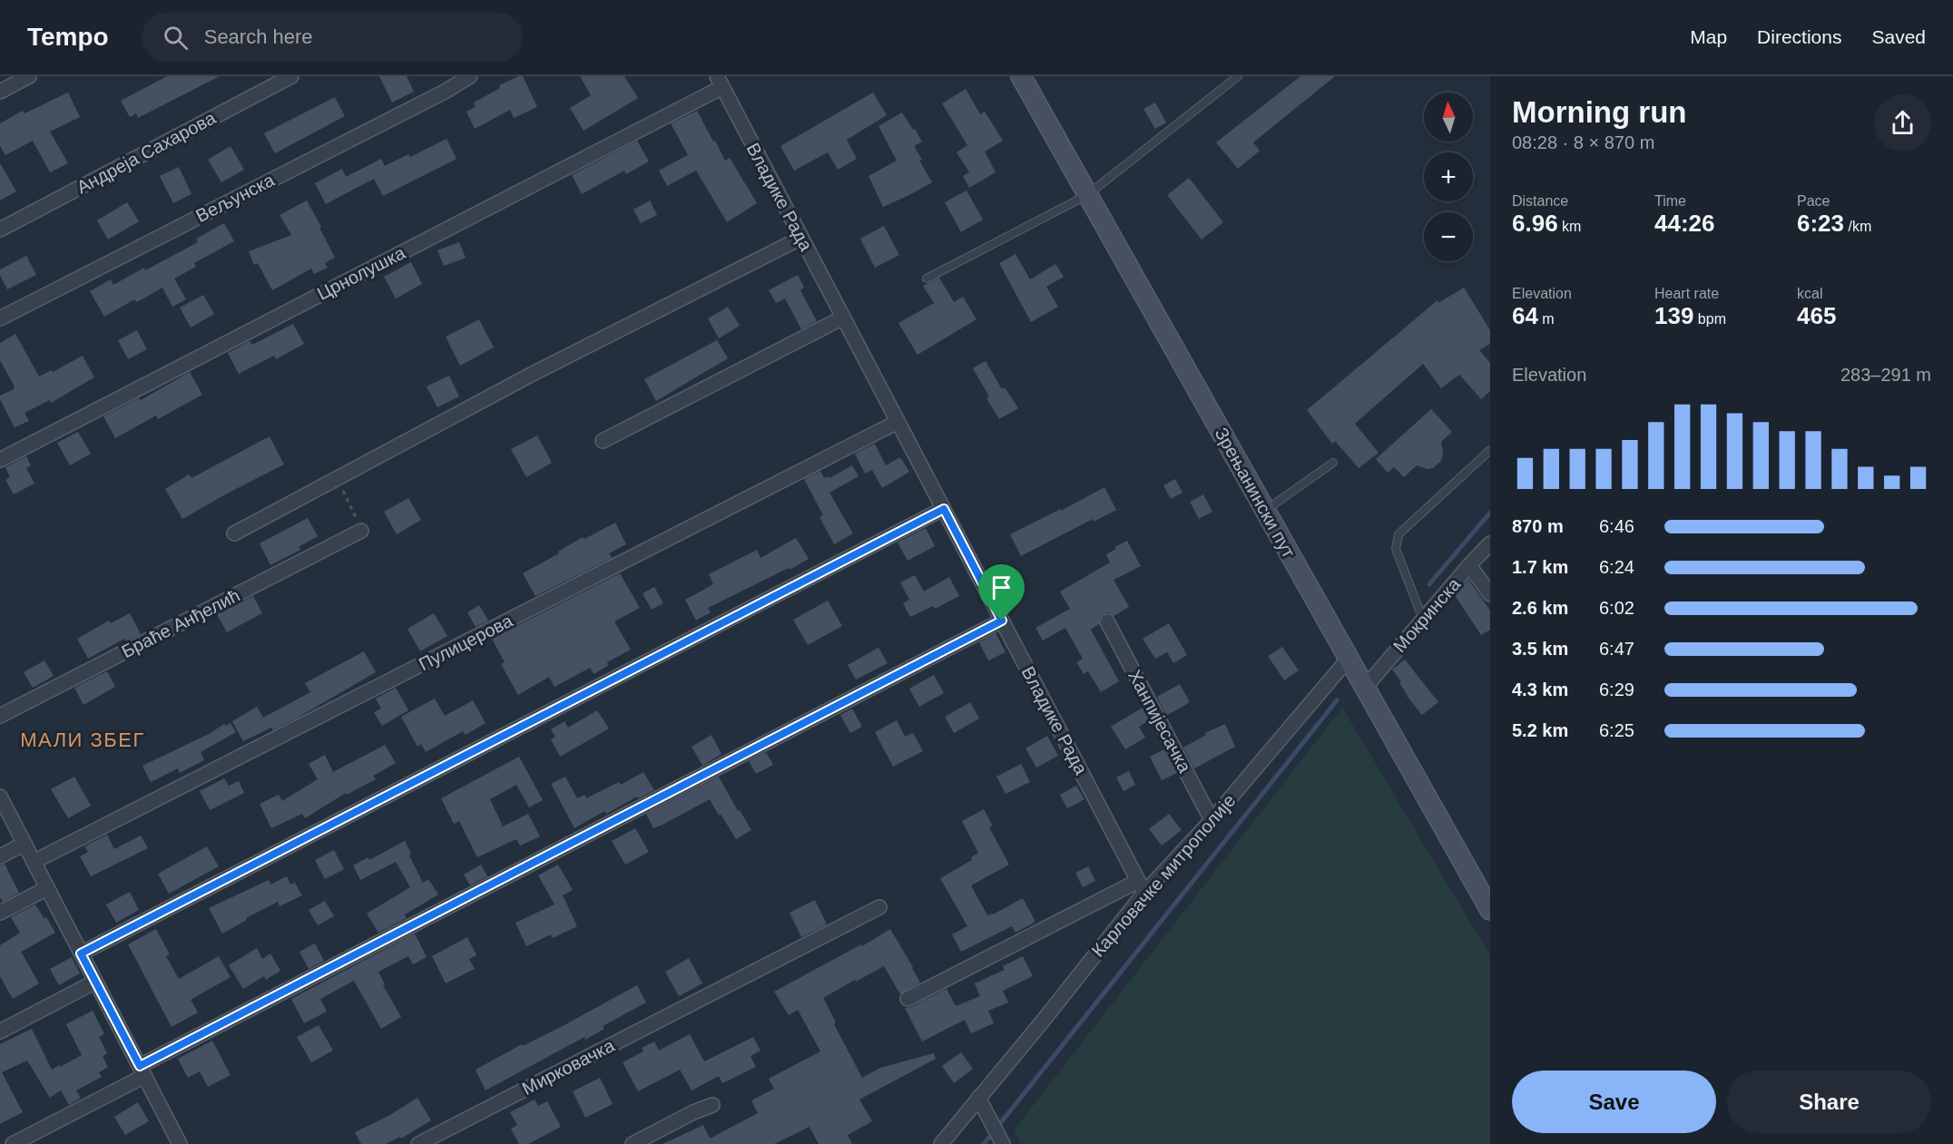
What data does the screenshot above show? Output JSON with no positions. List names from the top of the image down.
{
  "streets": {
    "main road": ["Зрењанински пут"],
    "street": [
      "Андреја Сахарова",
      "Владике Рада",
      "Вељунска",
      "Црнолушка",
      "Мокринска",
      "Браће Анђелић",
      "Пулицерова",
      "Ханпијесачка",
      "Карловачке митрополије",
      "Мирковачка"
    ]
  },
  "crossings": [
    ["Владике Рада", "Црнолушка"],
    ["Владике Рада", "Пулицерова"],
    ["Владике Рада", "Карловачке митрополије"],
    ["Зрењанински пут", "Мокринска"],
    ["Зрењанински пут", "Карловачке митрополије"],
    ["Ханпијесачка", "Карловачке митрополије"]
  ],
  "districts": ["МАЛИ ЗБЕГ"],
  "north": "top",
  "page": {
    "header": "Tempo",
    "search": "Search here",
    "nav": ["Map", "Directions", "Saved"],
    "heading": ["Morning run", "08:28 · 8 × 870 m"],
    "map_buttons": ["+", "−"],
    "stats": [
      ["Distance", "6.96 km"],
      ["Time", "44:26"],
      ["Pace", "6:23 /km"],
      ["Elevation", "64 m"],
      ["Heart rate", "139 bpm"],
      ["kcal", "465"]
    ],
    "chart": ["Elevation", "283–291 m"],
    "list": [
      {
        "name": "870 m",
        "note": "6:46"
      },
      {
        "name": "1.7 km",
        "note": "6:24"
      },
      {
        "name": "2.6 km",
        "note": "6:02"
      },
      {
        "name": "3.5 km",
        "note": "6:47"
      },
      {
        "name": "4.3 km",
        "note": "6:29"
      },
      {
        "name": "5.2 km",
        "note": "6:25"
      }
    ],
    "buttons": ["Save", "Share"]
  }
}
